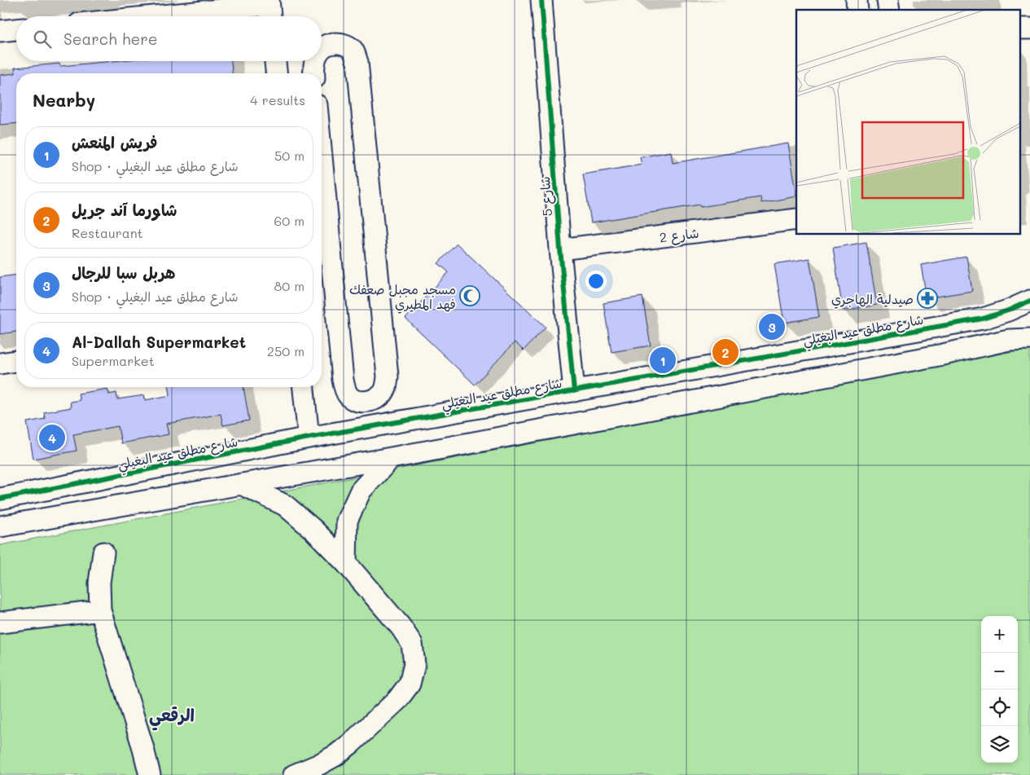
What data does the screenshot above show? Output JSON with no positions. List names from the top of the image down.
{
  "streets": {
    "street": ["شارع 5", "شارع 2", "شارع مطلق عيد البغيلي"]
  },
  "crossings": [
    ["شارع 5", "شارع 2"],
    ["شارع 5", "شارع مطلق عيد البغيلي"]
  ],
  "districts": ["الرقعي"],
  "places": {
    "mosque": ["مسجد مجبل صعفك فهد المطيري"],
    "pharmacy": ["صيدلية الهاجري"]
  },
  "page": {
    "search": "Search here",
    "heading": ["Nearby", "4 results"],
    "list": [
      {
        "mark": "1",
        "name": "فريش المنعش",
        "note": "Shop · شارع مطلق عيد البغيلي",
        "value": "50 m"
      },
      {
        "mark": "2",
        "name": "شاورما آند جريل",
        "note": "Restaurant",
        "value": "60 m"
      },
      {
        "mark": "3",
        "name": "هربل سبا للرجال",
        "note": "Shop · شارع مطلق عيد البغيلي",
        "value": "80 m"
      },
      {
        "mark": "4",
        "name": "Al-Dallah Supermarket",
        "note": "Supermarket",
        "value": "250 m"
      }
    ],
    "pins": [
      "3",
      "2",
      "1",
      "4"
    ],
    "map_buttons": ["+", "−"]
  }
}
